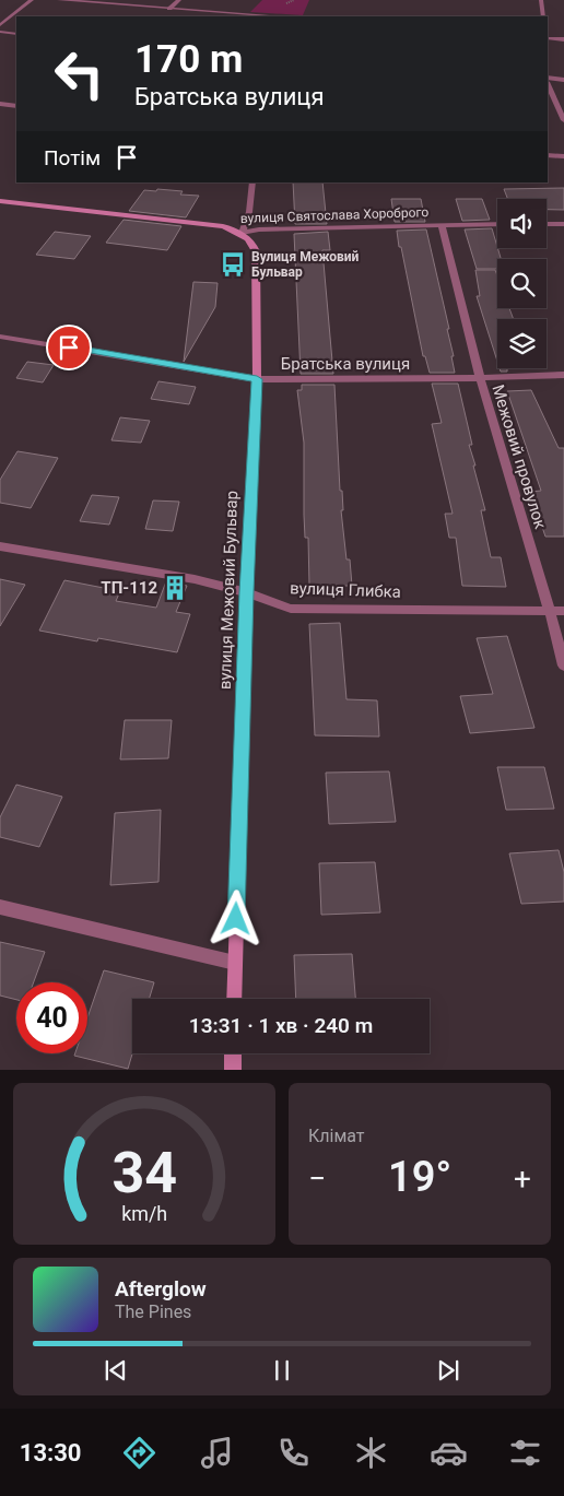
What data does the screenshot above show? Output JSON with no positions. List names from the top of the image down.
{
  "streets": {
    "street": [
      "вулиця Святослава Хороброго",
      "Братська вулиця",
      "Межовий провулок",
      "вулиця Межовий Бульвар",
      "вулиця Глибка"
    ]
  },
  "crossings": [
    ["вулиця Святослава Хороброго", "Межовий провулок"],
    ["вулиця Святослава Хороброго", "вулиця Межовий Бульвар"],
    ["Братська вулиця", "Межовий провулок"],
    ["Братська вулиця", "вулиця Межовий Бульвар"],
    ["Межовий провулок", "вулиця Глибка"],
    ["вулиця Межовий Бульвар", "вулиця Глибка"]
  ],
  "places": {
    "bus stop": ["Вулиця Межовий Бульвар"],
    "building": ["ТП-112"]
  },
  "page": {
    "turn": ["170 m", "Братська вулиця"],
    "then": "Потім",
    "limit": "40",
    "trip": "13:31 · 1 хв · 240 m",
    "tile": "Клімат",
    "heat": ["−", "19°", "+"],
    "song": ["Afterglow", "The Pines"],
    "tabs": "13:30",
    "gauge": ["34", "km/h"]
  }
}
